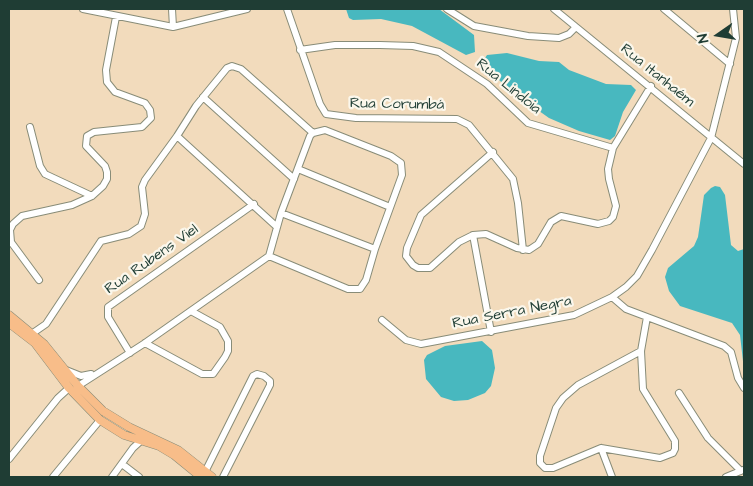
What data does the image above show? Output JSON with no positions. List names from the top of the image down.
{
  "streets": {
    "street": [
      "Rua Itanhaém",
      "Rua Lindoia",
      "Rua Corumbá",
      "Rua Rubens Viel",
      "Rua Serra Negra"
    ]
  },
  "crossings": [
    ["Rua Itanhaém", "Rua Serra Negra"],
    ["Rua Lindoia", "Rua Corumbá"]
  ],
  "north": "left"
}
